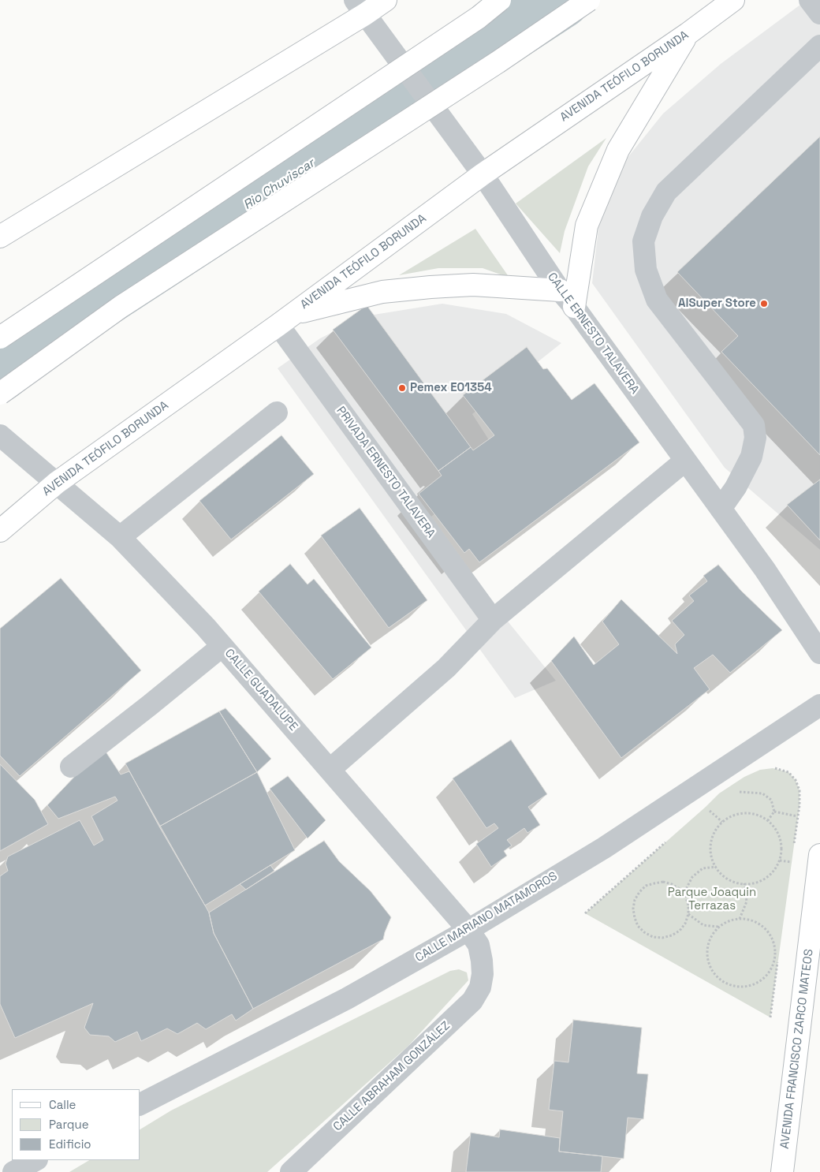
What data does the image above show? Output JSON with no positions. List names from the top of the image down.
{
  "streets": {
    "main road": ["AVENIDA TEÓFILO BORUNDA", "AVENIDA FRANCISCO ZARCO MATEOS"],
    "street": [
      "CALLE ERNESTO TALAVERA",
      "PRIVADA ERNESTO TALAVERA",
      "CALLE GUADALUPE",
      "CALLE MARIANO MATAMOROS",
      "CALLE ABRAHAM GONZÁLEZ"
    ]
  },
  "crossings": [
    ["AVENIDA TEÓFILO BORUNDA", "CALLE ERNESTO TALAVERA"],
    ["AVENIDA TEÓFILO BORUNDA", "PRIVADA ERNESTO TALAVERA"],
    ["AVENIDA TEÓFILO BORUNDA", "CALLE GUADALUPE"],
    ["CALLE GUADALUPE", "CALLE MARIANO MATAMOROS"],
    ["CALLE GUADALUPE", "CALLE ABRAHAM GONZÁLEZ"]
  ],
  "water": ["Rio Chuviscar"],
  "parks": ["Parque Joaquin Terrazas"],
  "places": ["AlSuper Store", "Pemex E01354"],
  "legend": ["Calle", "Parque", "Edificio"]
}
